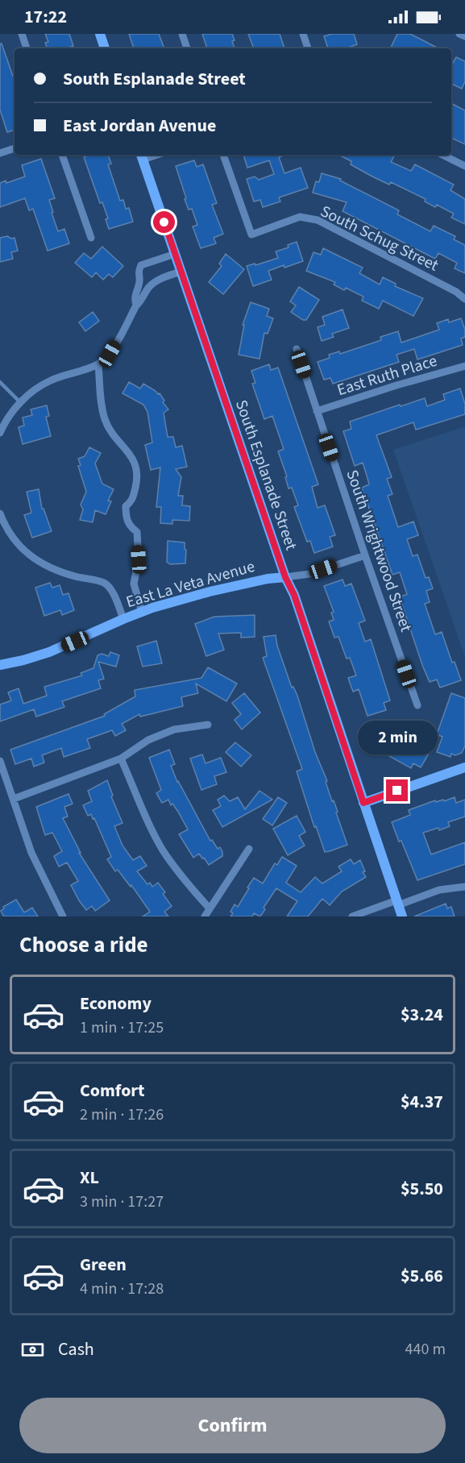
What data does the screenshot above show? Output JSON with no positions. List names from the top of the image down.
{
  "streets": {
    "main road": ["South Esplanade Street", "East La Veta Avenue"],
    "street": ["South Schug Street", "East Ruth Place", "South Wrightwood Street"]
  },
  "crossings": [
    ["East Ruth Place", "South Wrightwood Street"],
    ["South Esplanade Street", "East La Veta Avenue"],
    ["South Wrightwood Street", "East La Veta Avenue"]
  ],
  "page": {
    "status": "17:22",
    "banner": ["South Esplanade Street", "East Jordan Avenue"],
    "bubble": "2 min",
    "heading": "Choose a ride",
    "list": [
      {
        "name": "Economy",
        "note": "1 min · 17:25",
        "value": "$3.24"
      },
      {
        "name": "Comfort",
        "note": "2 min · 17:26",
        "value": "$4.37"
      },
      {
        "name": "XL",
        "note": "3 min · 17:27",
        "value": "$5.50"
      },
      {
        "name": "Green",
        "note": "4 min · 17:28",
        "value": "$5.66"
      }
    ],
    "pay": ["Cash", "440 m"],
    "buttons": "Confirm"
  }
}
